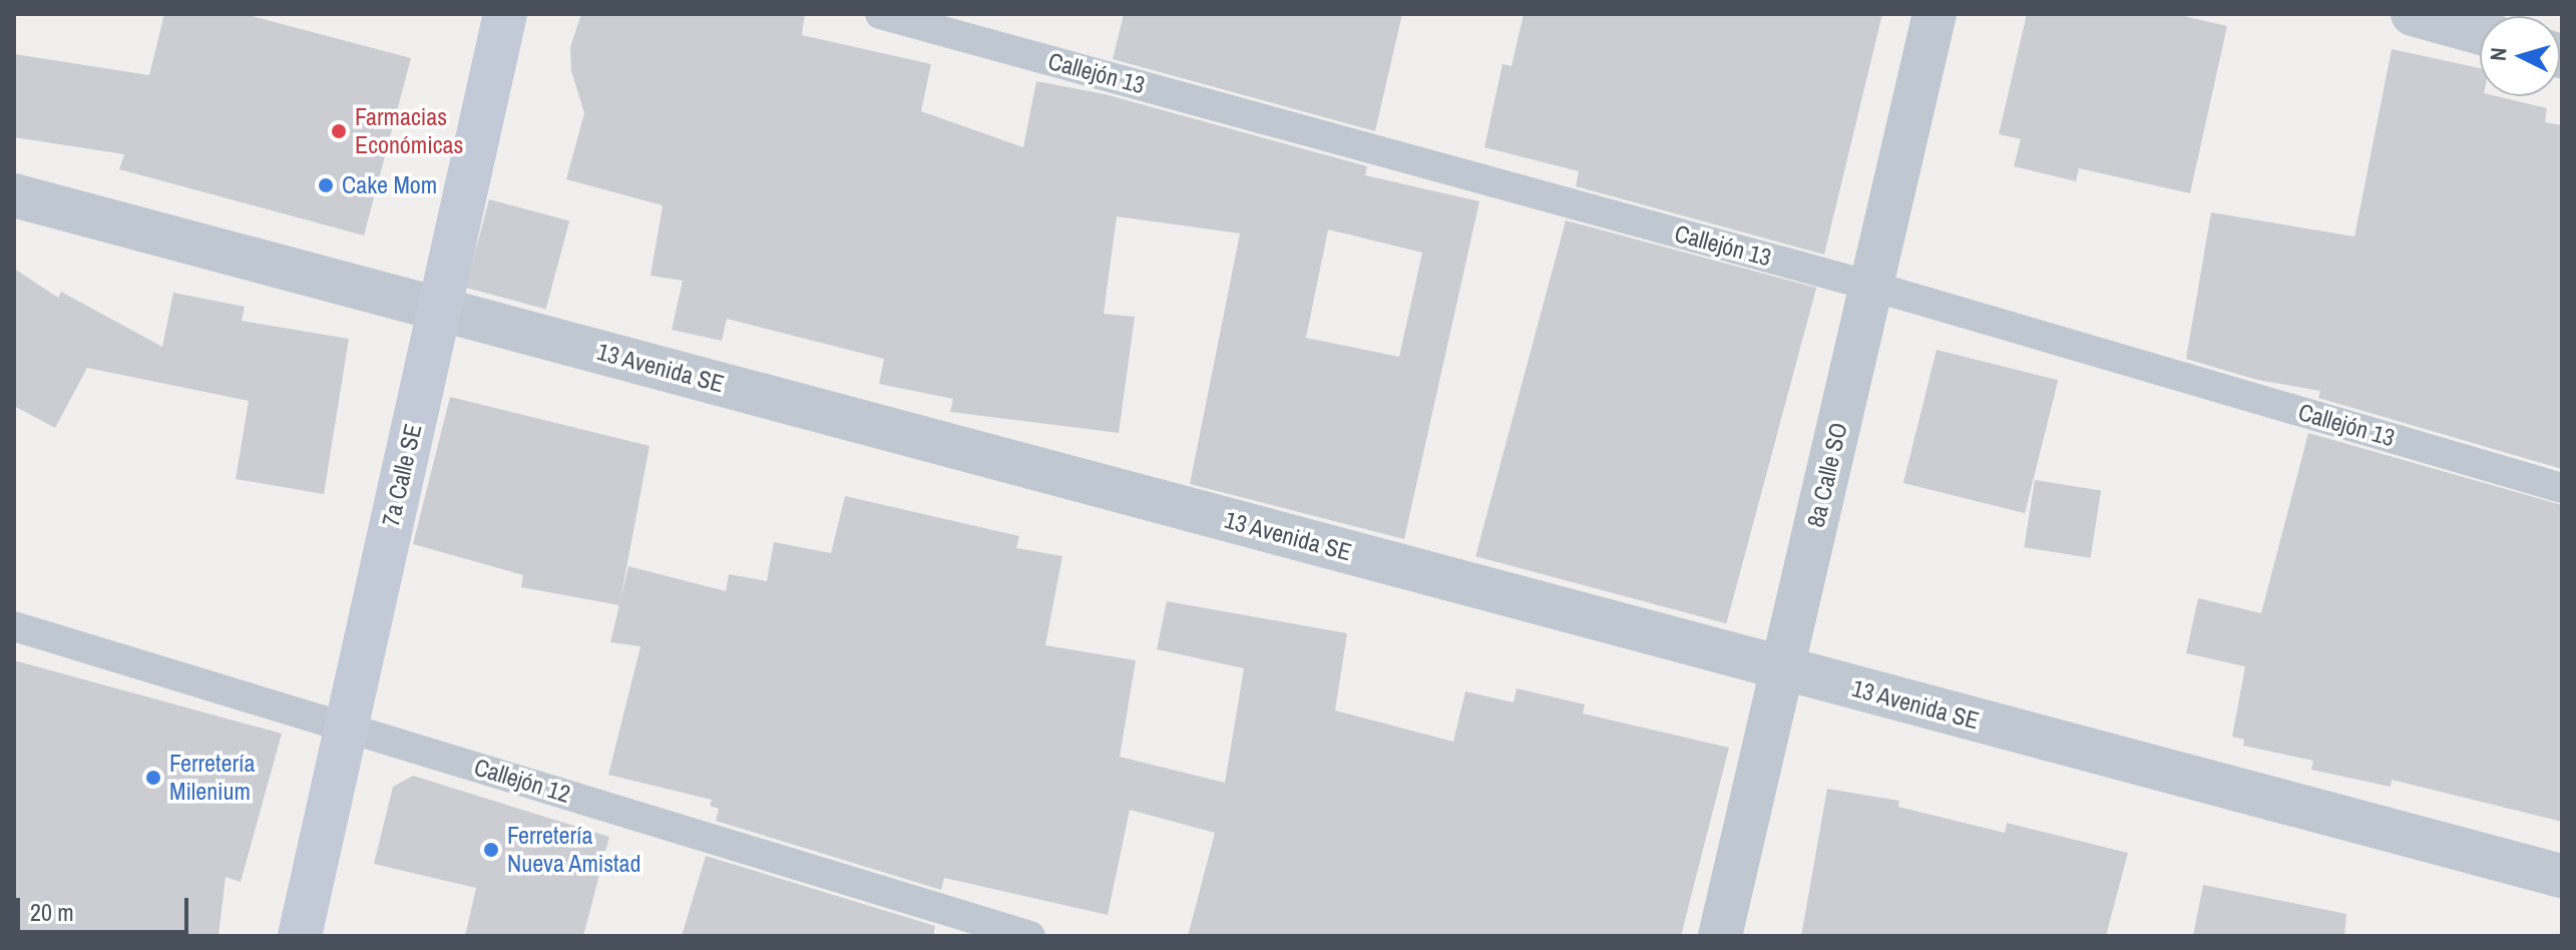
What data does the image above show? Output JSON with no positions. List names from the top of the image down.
{
  "streets": {
    "main road": ["7a Calle SE"],
    "street": ["13 Avenida SE", "8a Calle SO"],
    "lane": ["Callejón 13", "Callejón 12"]
  },
  "crossings": [
    ["Callejón 13", "8a Calle SO"],
    ["13 Avenida SE", "7a Calle SE"],
    ["13 Avenida SE", "8a Calle SO"],
    ["7a Calle SE", "Callejón 12"]
  ],
  "places": [
    "Farmacias Económicas",
    "Cake Mom",
    "Ferretería Milenium",
    "Ferretería Nueva Amistad"
  ],
  "scale_bar": "20 m",
  "north": "left"
}
